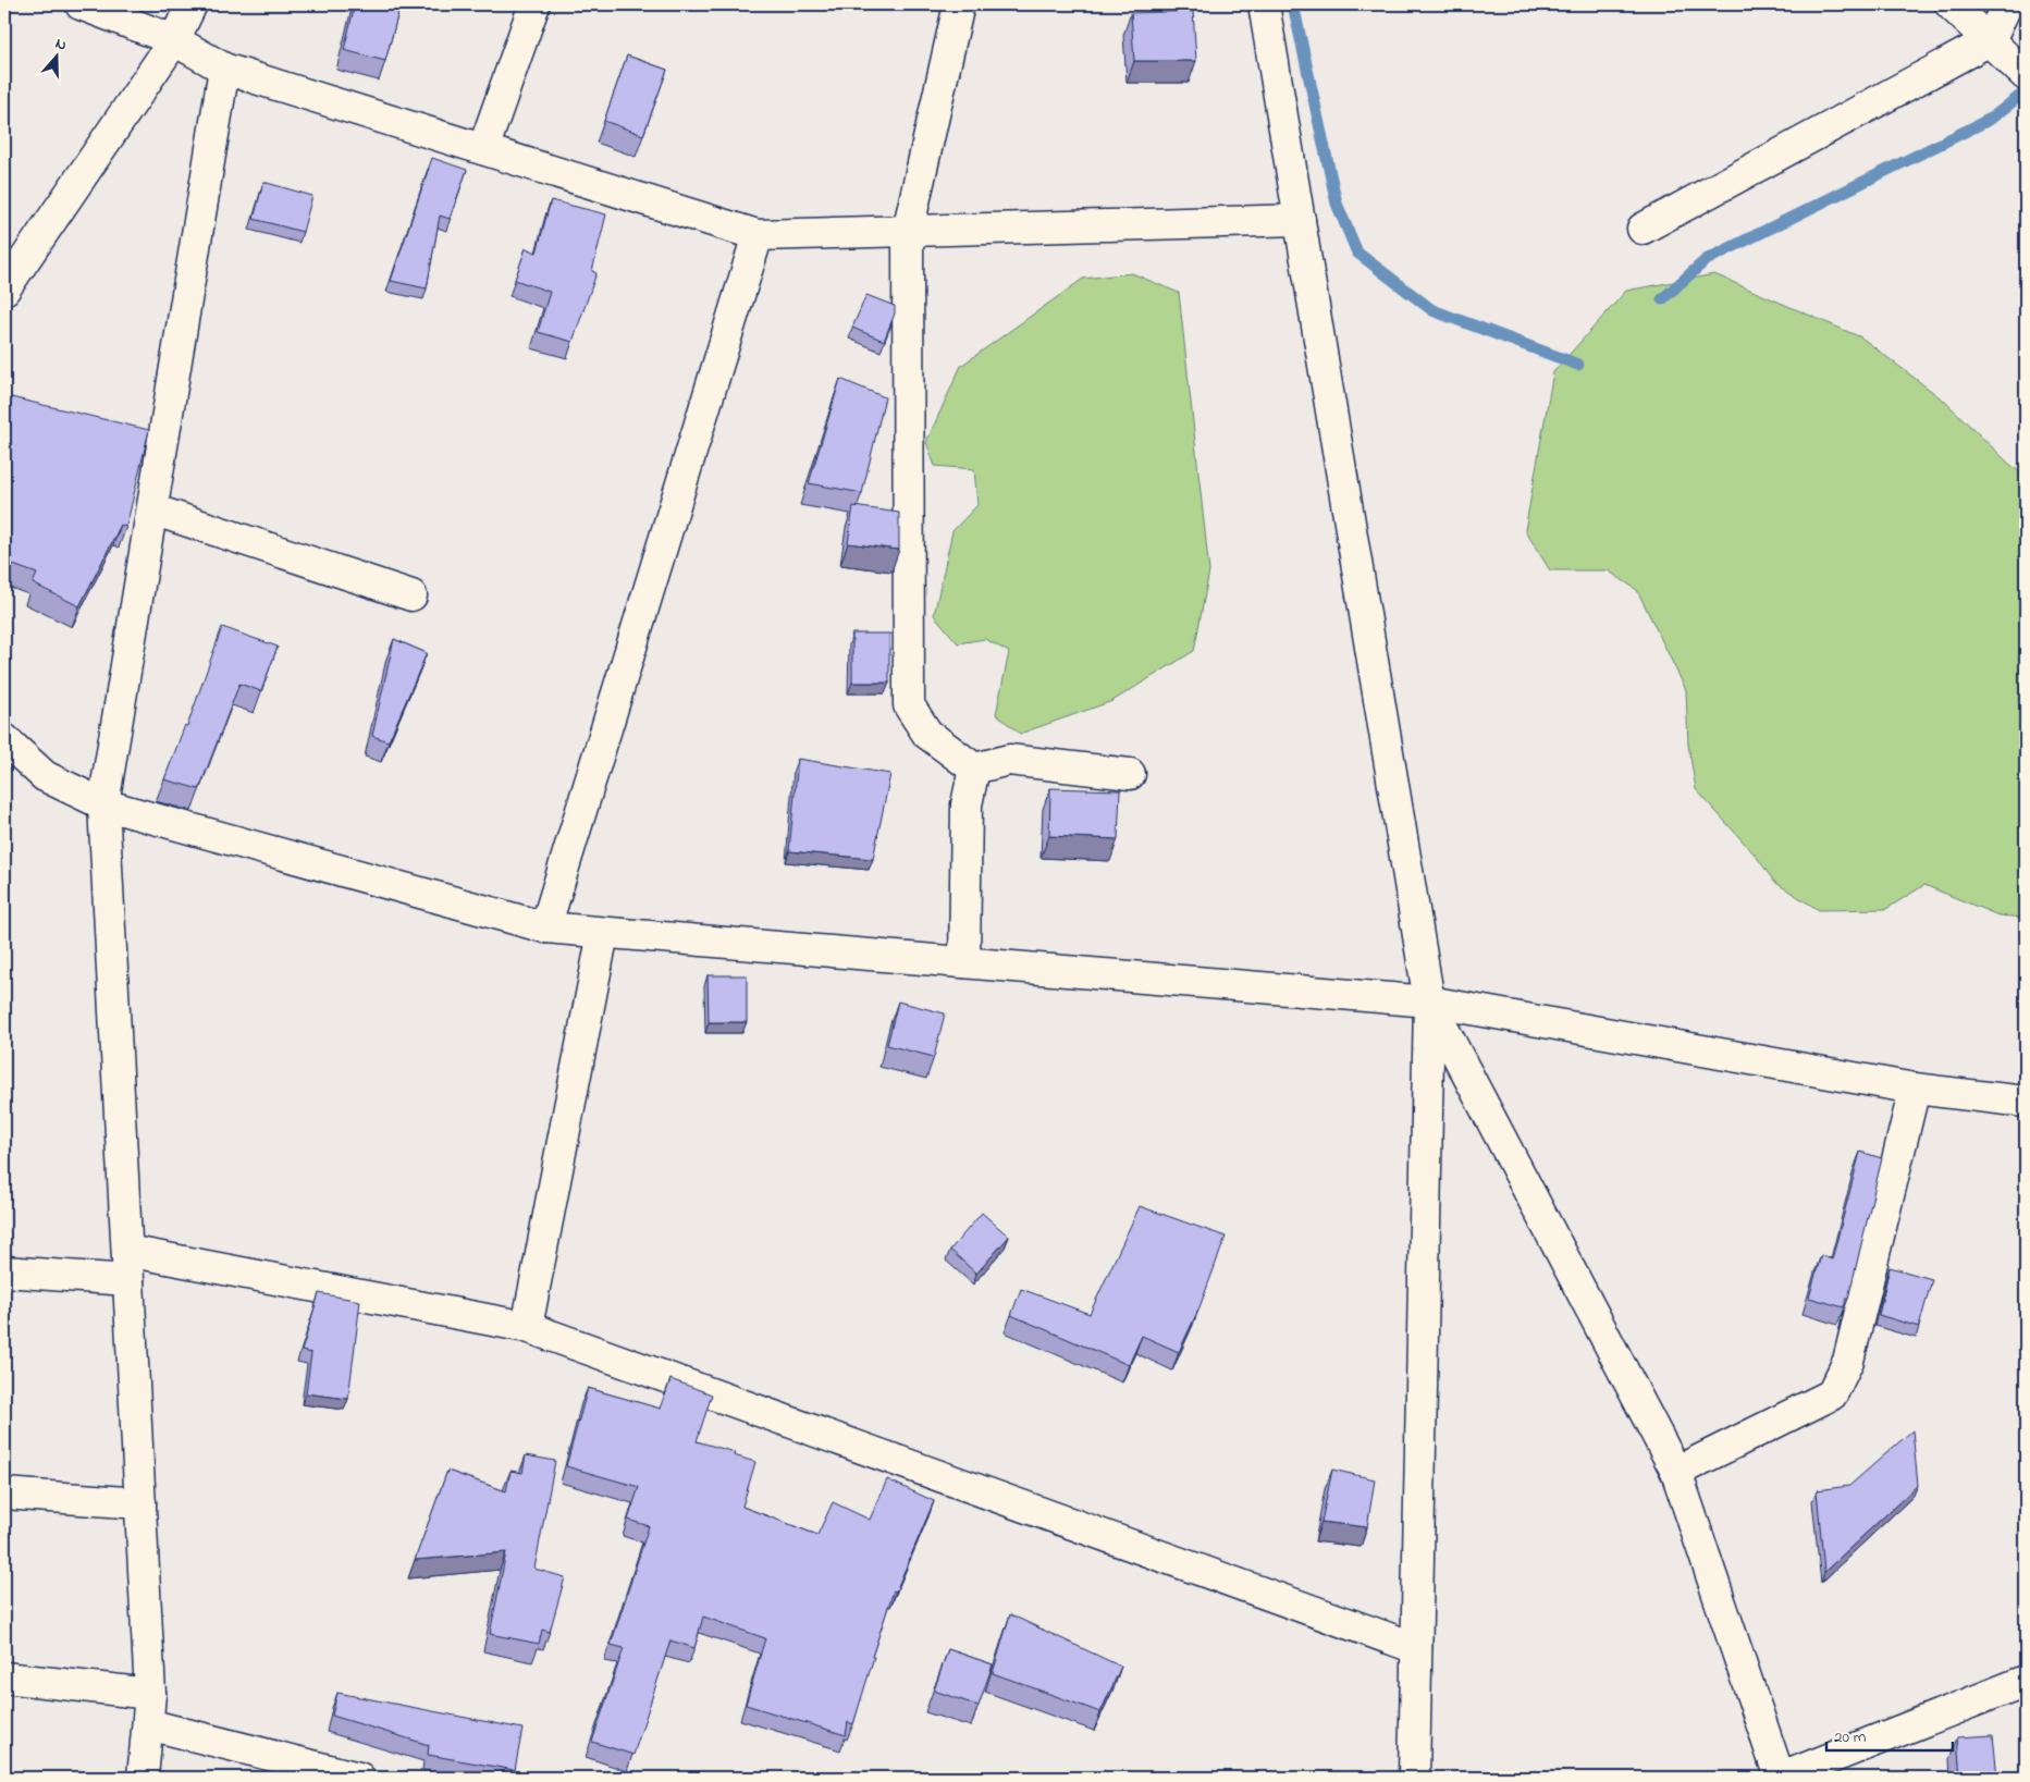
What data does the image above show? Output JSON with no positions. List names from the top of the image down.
{
  "scale_bar": "20 m",
  "north": "top"
}
